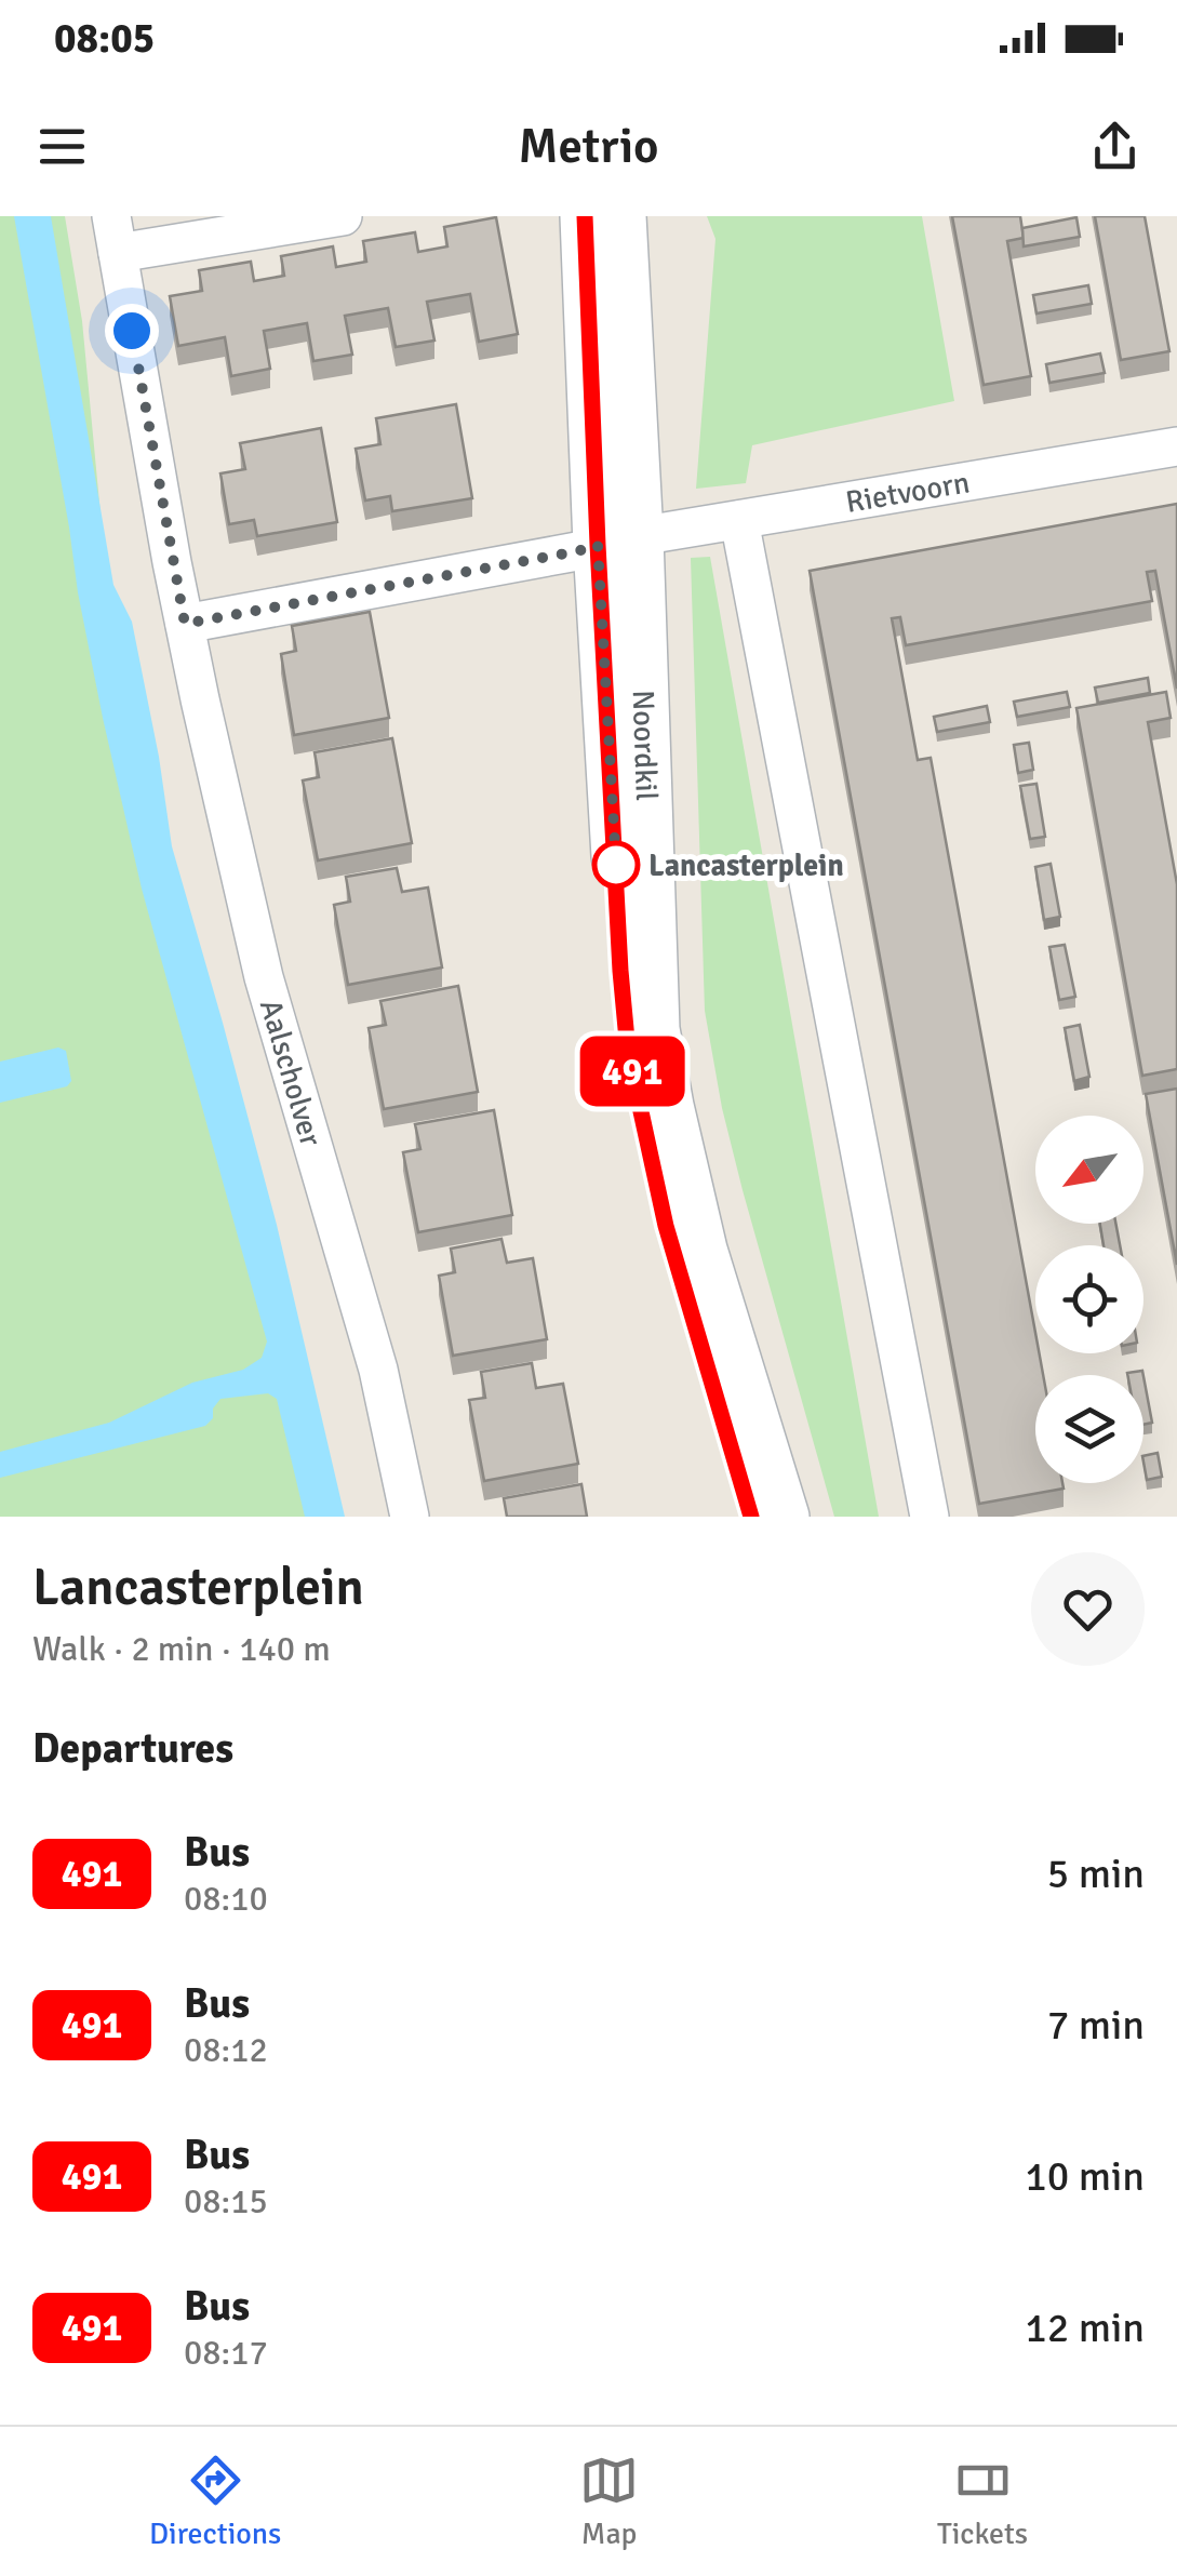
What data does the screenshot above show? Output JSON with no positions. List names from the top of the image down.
{
  "streets": {
    "street": ["Rietvoorn", "Noordkil", "Aalscholver"]
  },
  "crossings": [
    ["Rietvoorn", "Noordkil"]
  ],
  "places": ["Lancasterplein"],
  "lines": ["bus line 491"],
  "north": "bottom left",
  "page": {
    "status": "08:05",
    "header": "Metrio",
    "on_map": "491",
    "heading": [
      ["Lancasterplein", "Walk · 2 min · 140 m"],
      "Departures"
    ],
    "list": [
      {
        "mark": "491",
        "name": "Bus",
        "note": "08:10",
        "value": "5 min"
      },
      {
        "mark": "491",
        "name": "Bus",
        "note": "08:12",
        "value": "7 min"
      },
      {
        "mark": "491",
        "name": "Bus",
        "note": "08:15",
        "value": "10 min"
      },
      {
        "mark": "491",
        "name": "Bus",
        "note": "08:17",
        "value": "12 min"
      }
    ],
    "tabs": ["Directions", "Map", "Tickets"]
  }
}
